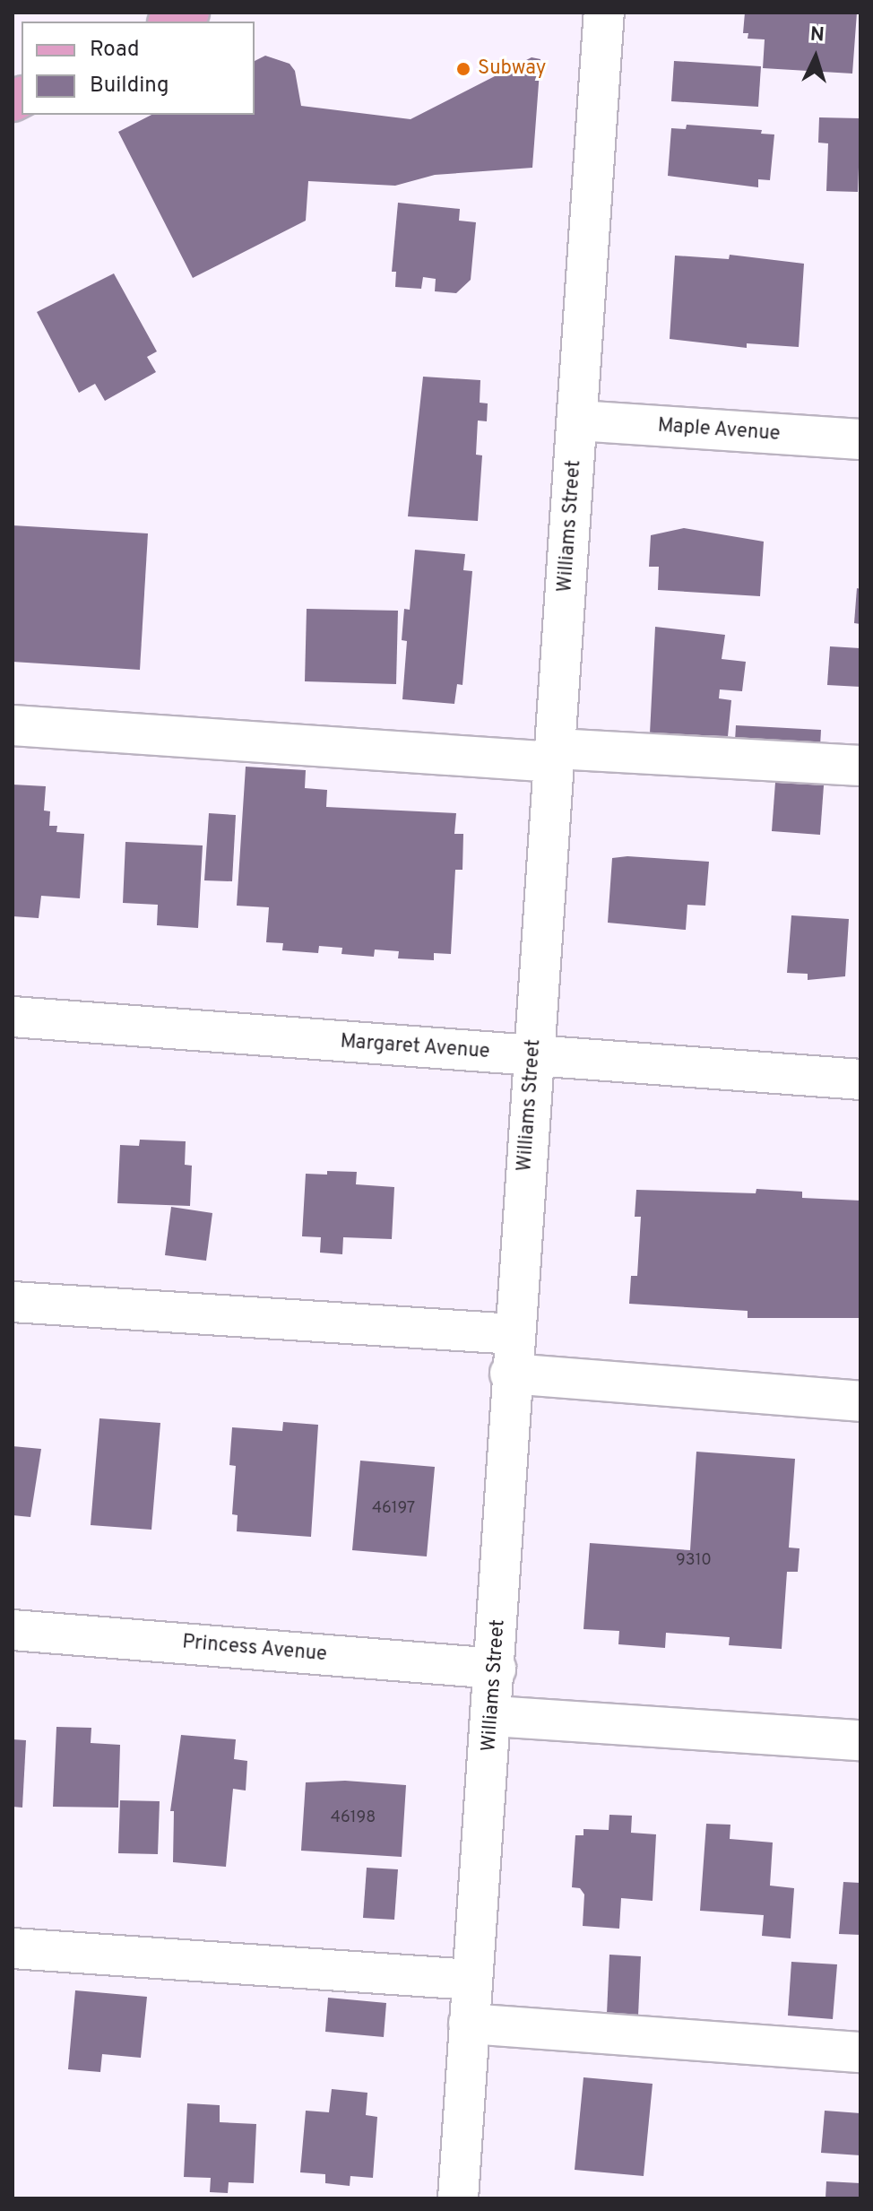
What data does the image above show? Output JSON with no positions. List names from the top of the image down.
{
  "streets": {
    "street": [
      "Maple Avenue",
      "Williams Street",
      "Margaret Avenue",
      "Princess Avenue"
    ]
  },
  "crossings": [
    ["Maple Avenue", "Williams Street"],
    ["Williams Street", "Margaret Avenue"],
    ["Williams Street", "Princess Avenue"]
  ],
  "places": ["Subway"],
  "house_numbers": ["46197", "9310", "46198"],
  "legend": ["Road", "Building"],
  "north": "top"
}
